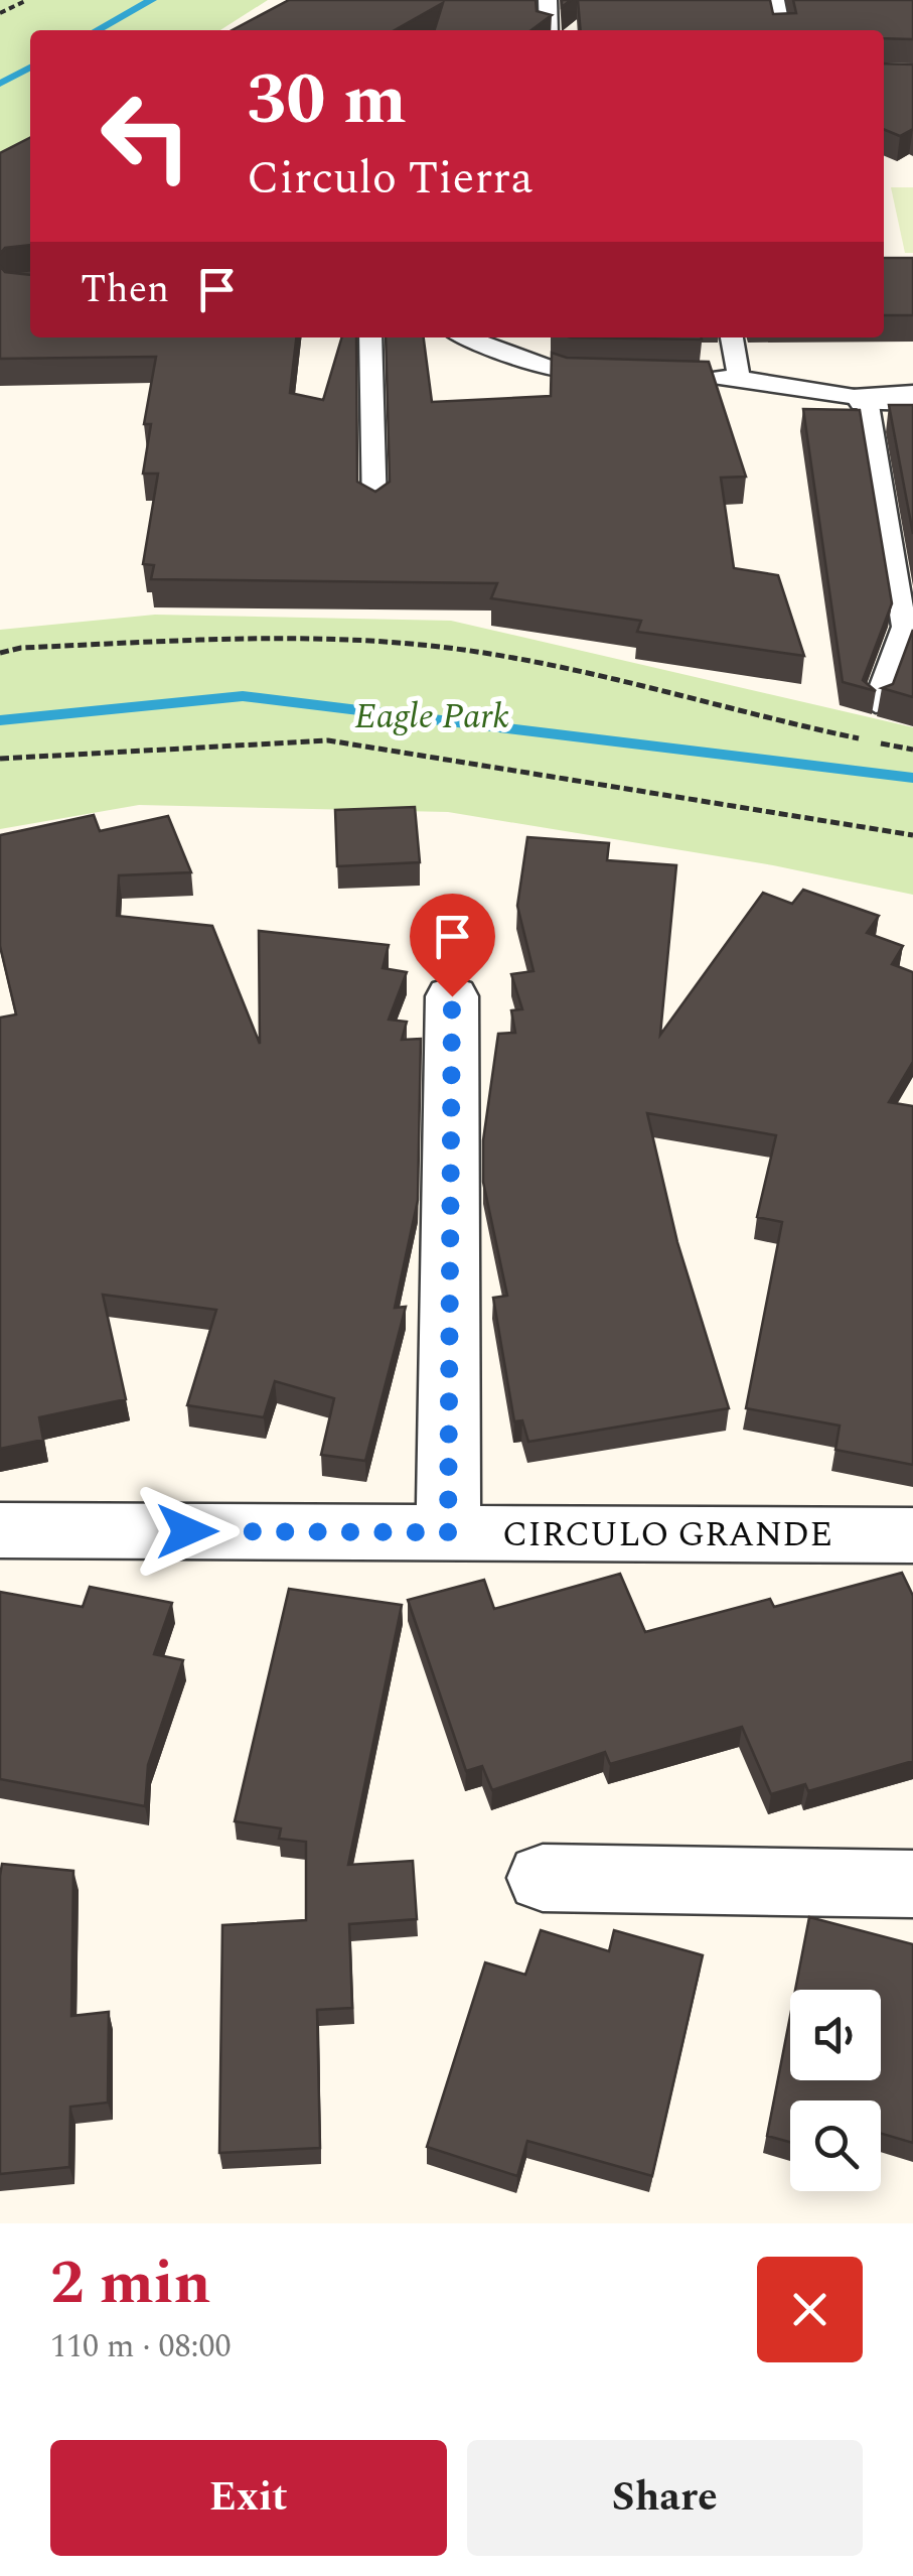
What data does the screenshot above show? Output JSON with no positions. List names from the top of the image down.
{
  "streets": {
    "street": ["CIRCULO GRANDE"]
  },
  "parks": ["Eagle Park"],
  "page": {
    "turn": ["30 m", "Circulo Tierra"],
    "then": "Then",
    "heading": ["2 min", "110 m · 08:00"],
    "buttons": ["Exit", "Share"]
  }
}
